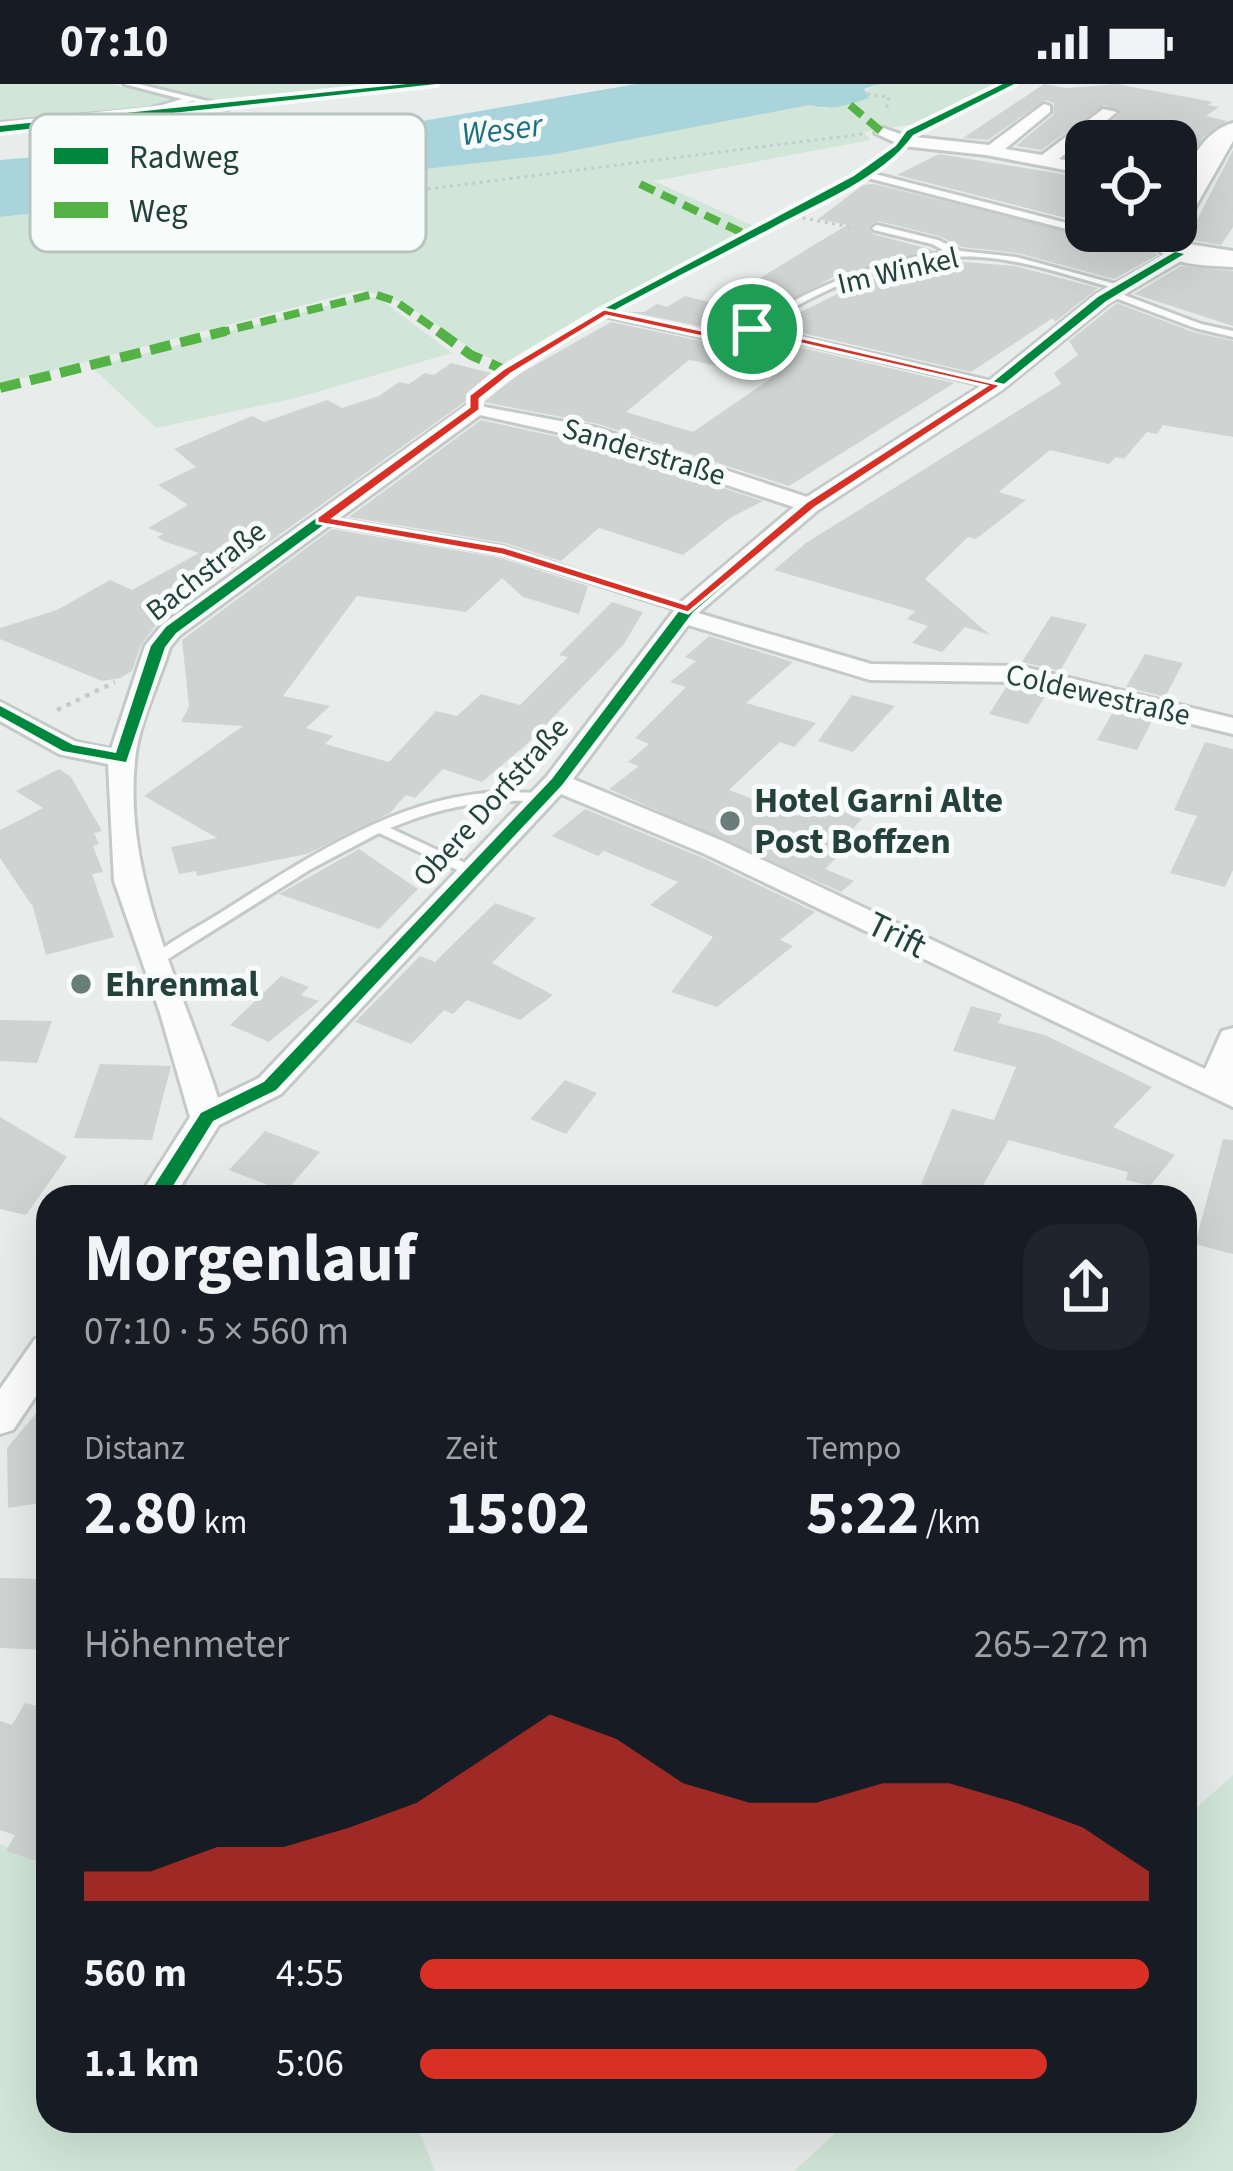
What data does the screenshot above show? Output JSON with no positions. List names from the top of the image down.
{
  "streets": {
    "street": [
      "Sanderstraße",
      "Bachstraße",
      "Coldewestraße",
      "Obere Dorfstraße",
      "Trift"
    ],
    "lane": ["Im Winkel"]
  },
  "crossings": [
    ["Im Winkel", "Bachstraße"],
    ["Im Winkel", "Obere Dorfstraße"],
    ["Sanderstraße", "Bachstraße"],
    ["Sanderstraße", "Obere Dorfstraße"],
    ["Bachstraße", "Obere Dorfstraße"],
    ["Coldewestraße", "Obere Dorfstraße"],
    ["Obere Dorfstraße", "Trift"]
  ],
  "water": ["Weser"],
  "places": ["Hotel Garni Alte Post Boffzen", "Ehrenmal"],
  "legend": ["Radweg", "Weg"],
  "page": {
    "status": "07:10",
    "heading": ["Morgenlauf", "07:10 · 5 × 560 m"],
    "stats": [
      ["Distanz", "2.80 km"],
      ["Zeit", "15:02"],
      ["Tempo", "5:22 /km"]
    ],
    "chart": ["Höhenmeter", "265–272 m"],
    "list": [
      {
        "name": "560 m",
        "note": "4:55"
      },
      {
        "name": "1.1 km",
        "note": "5:06"
      }
    ]
  }
}
